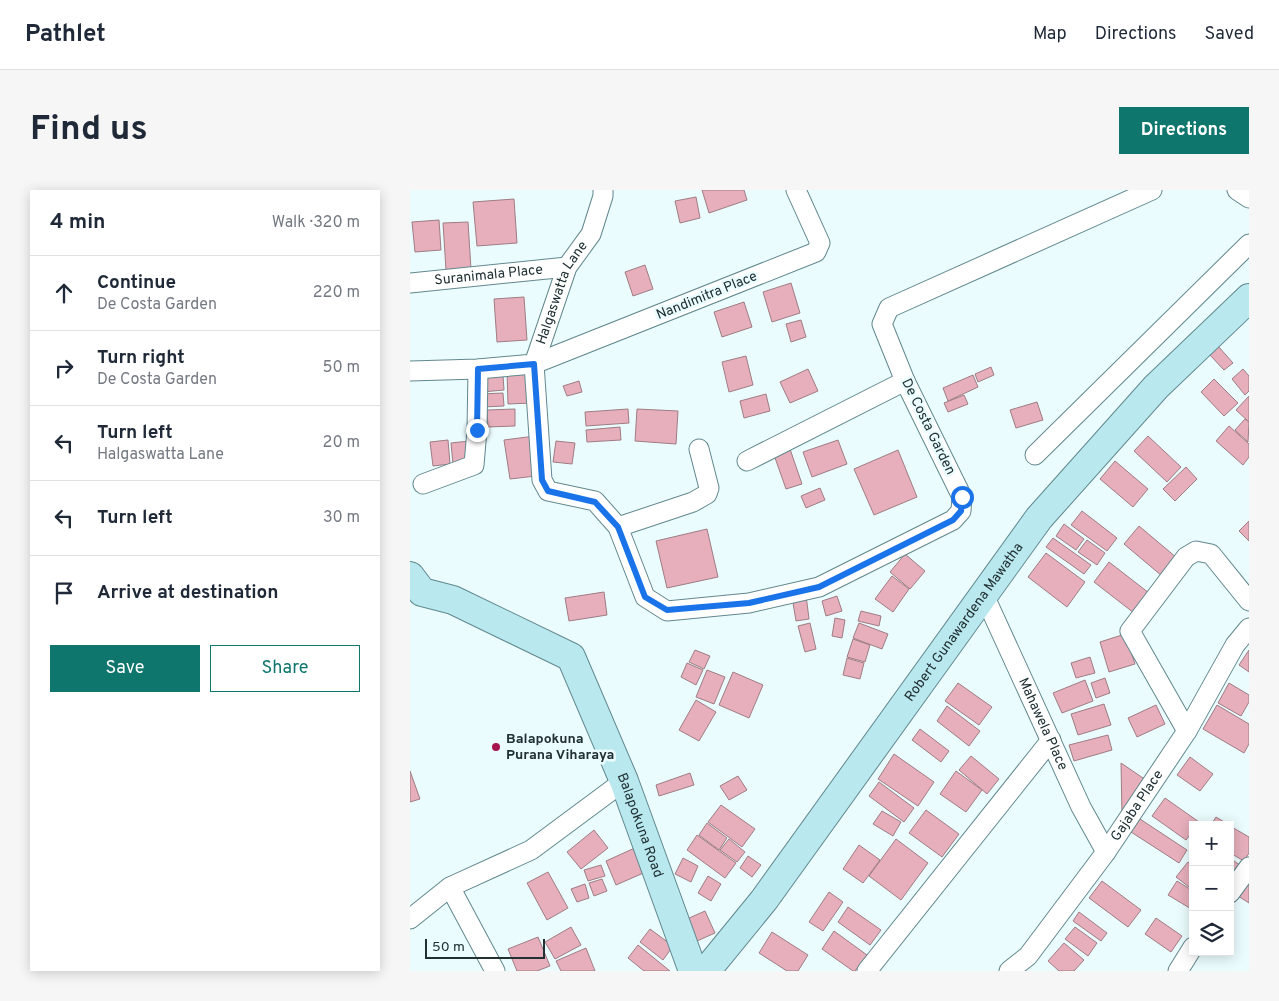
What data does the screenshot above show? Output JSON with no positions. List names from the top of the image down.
{
  "streets": {
    "main road": ["Robert Gunawardena Mawatha", "Balapokuna Road"],
    "street": [
      "Suranimala Place",
      "Halgaswatta Lane",
      "Nandimitra Place",
      "De Costa Garden",
      "Mahawela Place",
      "Gajaba Place"
    ]
  },
  "crossings": [
    ["Suranimala Place", "Halgaswatta Lane"],
    ["Halgaswatta Lane", "Nandimitra Place"],
    ["Halgaswatta Lane", "De Costa Garden"],
    ["Nandimitra Place", "De Costa Garden"],
    ["Robert Gunawardena Mawatha", "Mahawela Place"],
    ["Mahawela Place", "Gajaba Place"]
  ],
  "places": ["Balapokuna Purana Viharaya"],
  "scale_bar": "50 m",
  "page": {
    "header": "Pathlet",
    "nav": ["Map", "Directions", "Saved"],
    "buttons": [
      "Directions",
      ["Save", "Share"]
    ],
    "title": "Find us",
    "heading": ["4 min", "Walk · 320 m"],
    "list": [
      ["Continue", "De Costa Garden", "220 m"],
      ["Turn right", "De Costa Garden", "50 m"],
      ["Turn left", "Halgaswatta Lane", "20 m"],
      ["Turn left", "30 m"],
      "Arrive at destination"
    ],
    "map_buttons": ["+", "−"],
    "scale": "50 m"
  }
}
